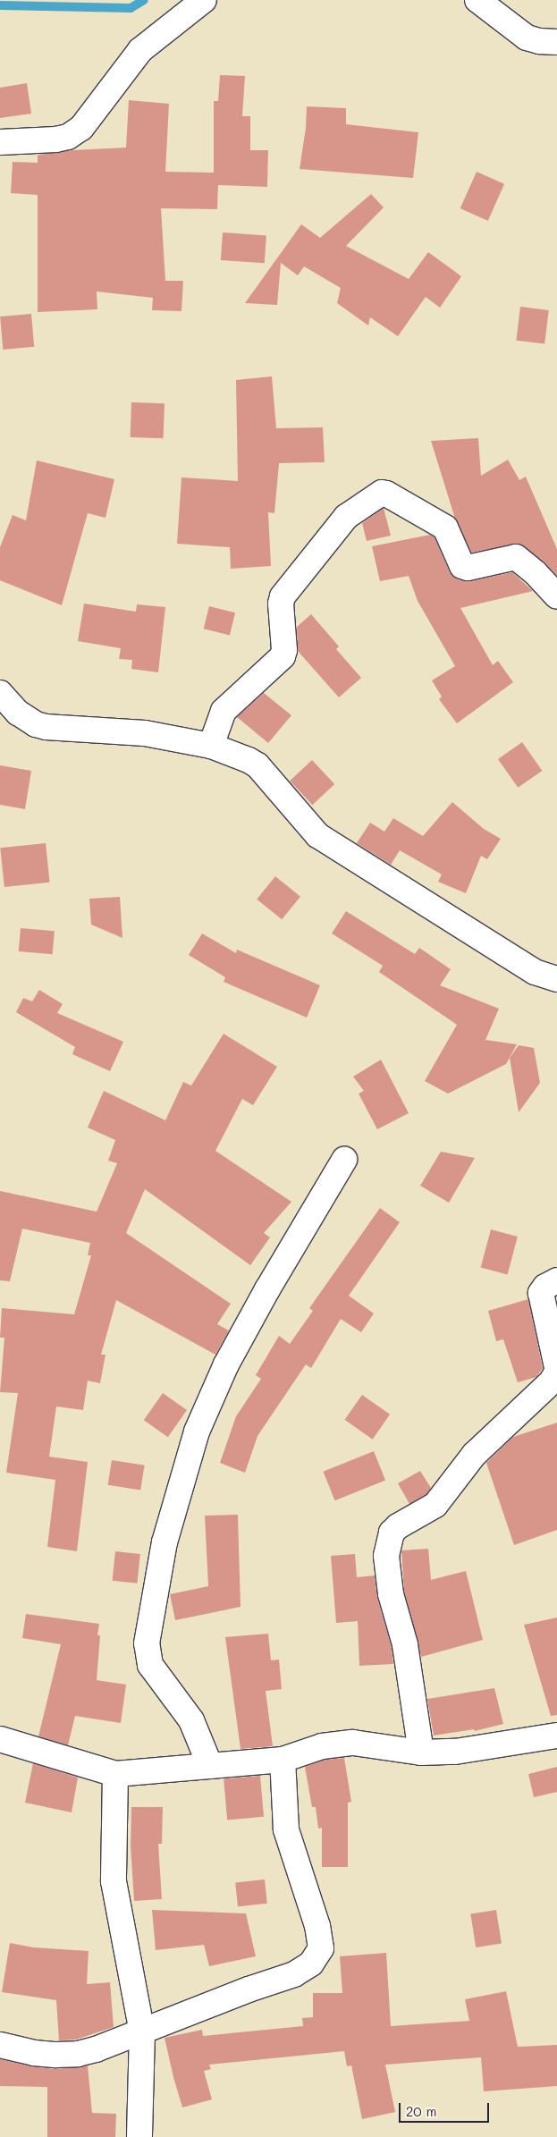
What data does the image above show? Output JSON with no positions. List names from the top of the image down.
{
  "scale_bar": "20 m"
}
